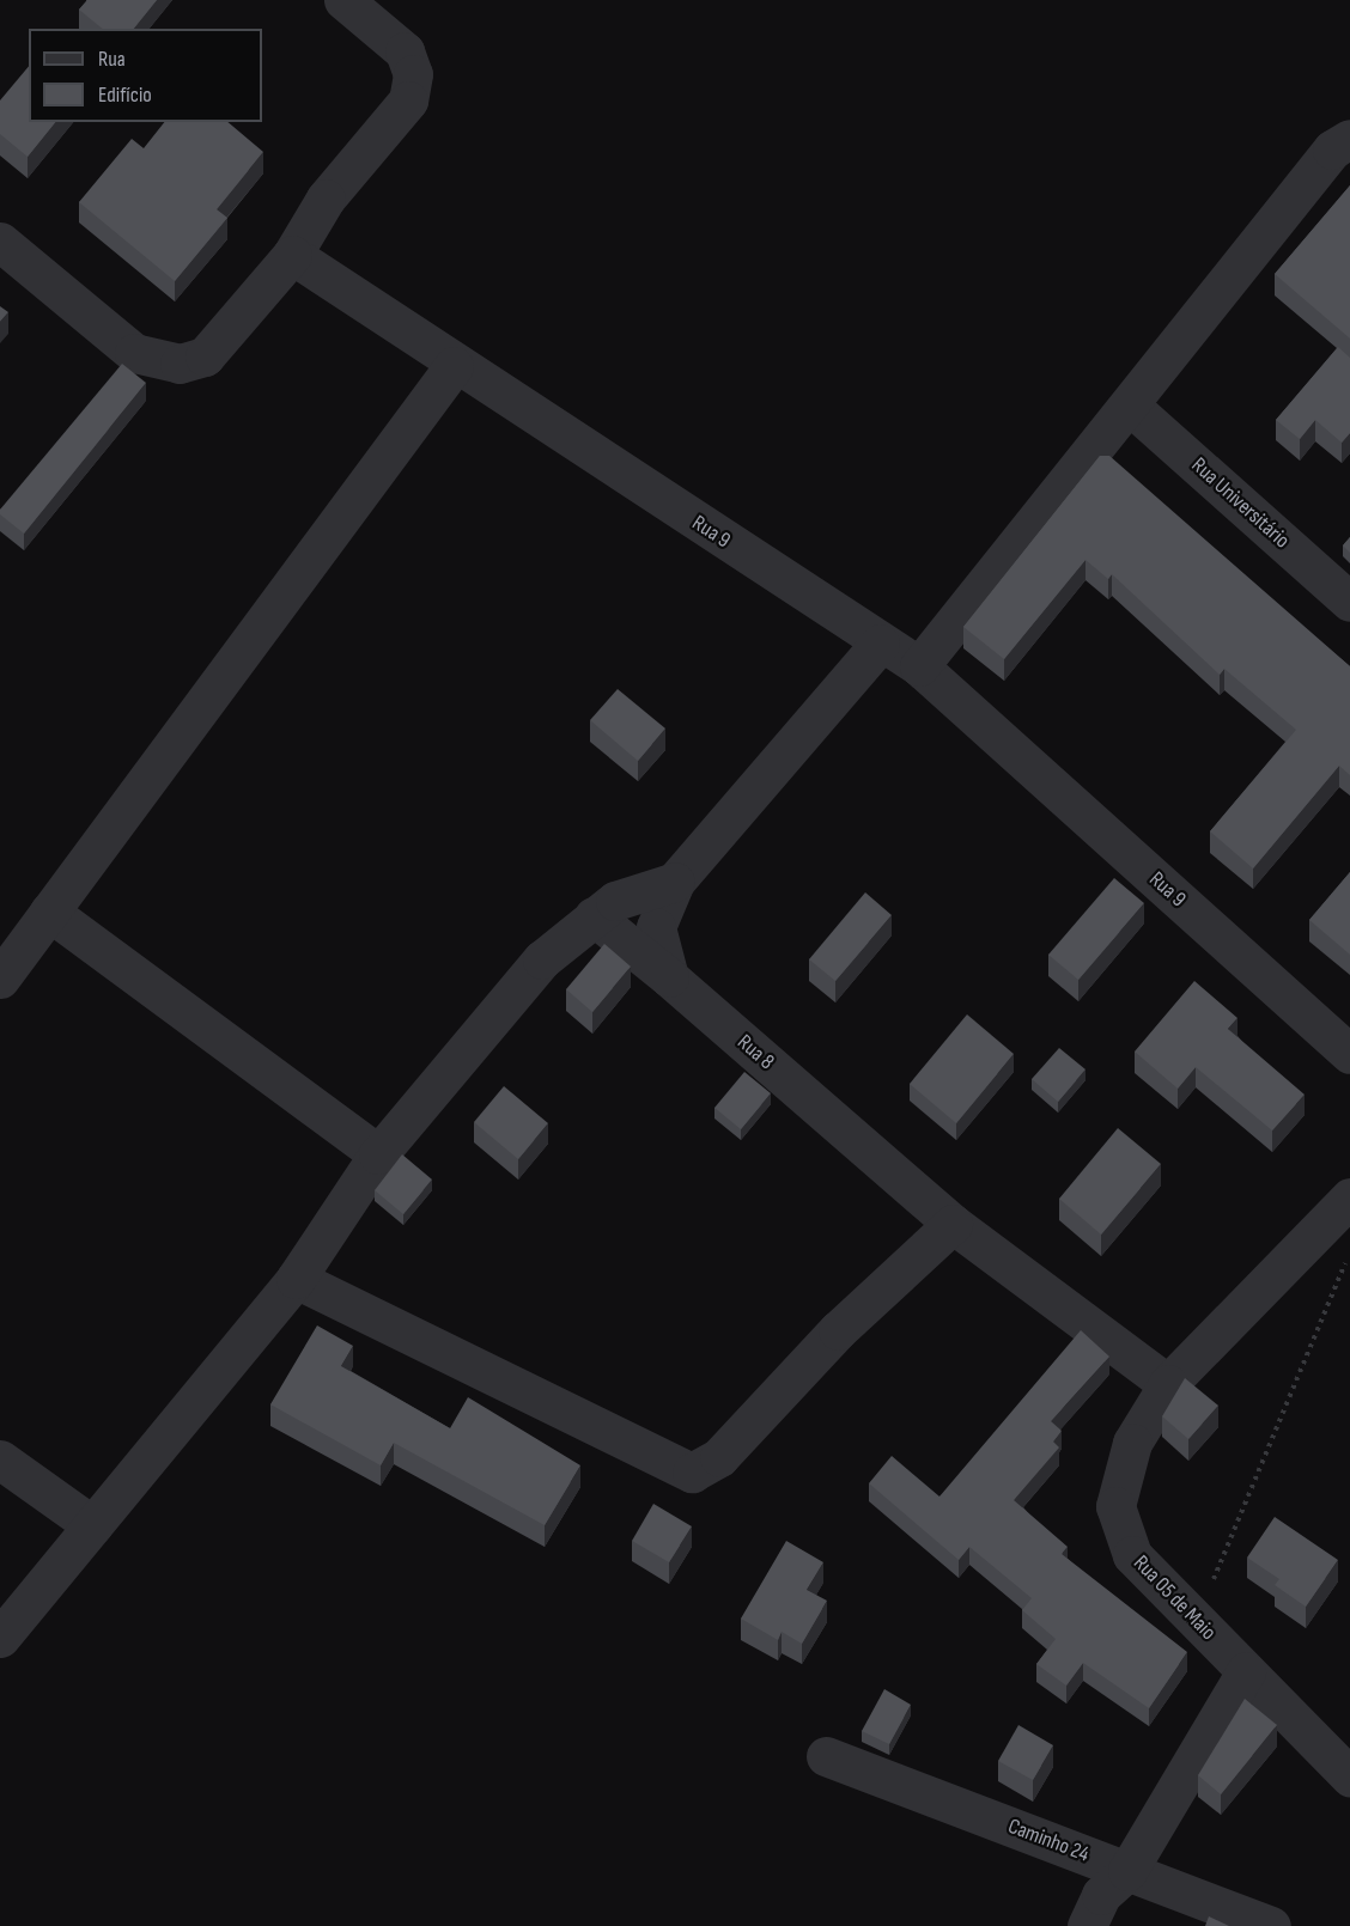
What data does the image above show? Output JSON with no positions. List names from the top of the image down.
{
  "streets": {
    "street": [
      "Rua Universitário",
      "Rua 9",
      "Rua 8",
      "Rua 05 de Maio",
      "Caminho 24"
    ]
  },
  "crossings": [
    ["Rua 8", "Rua 05 de Maio"]
  ],
  "legend": ["Rua", "Edifício"]
}
